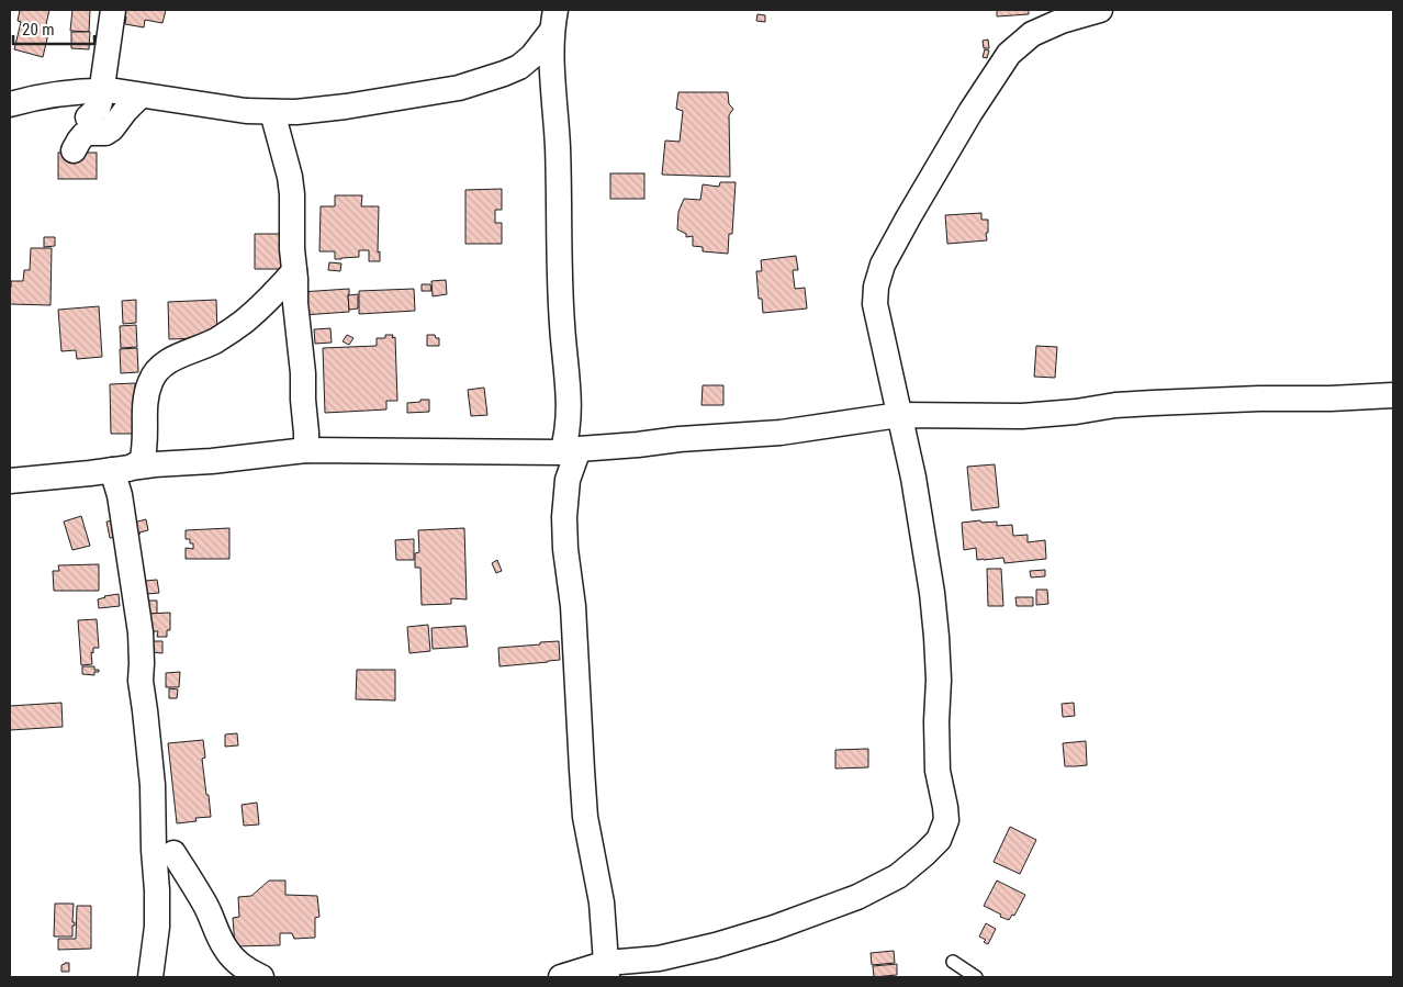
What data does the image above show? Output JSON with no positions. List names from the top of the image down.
{
  "scale_bar": "20 m"
}
